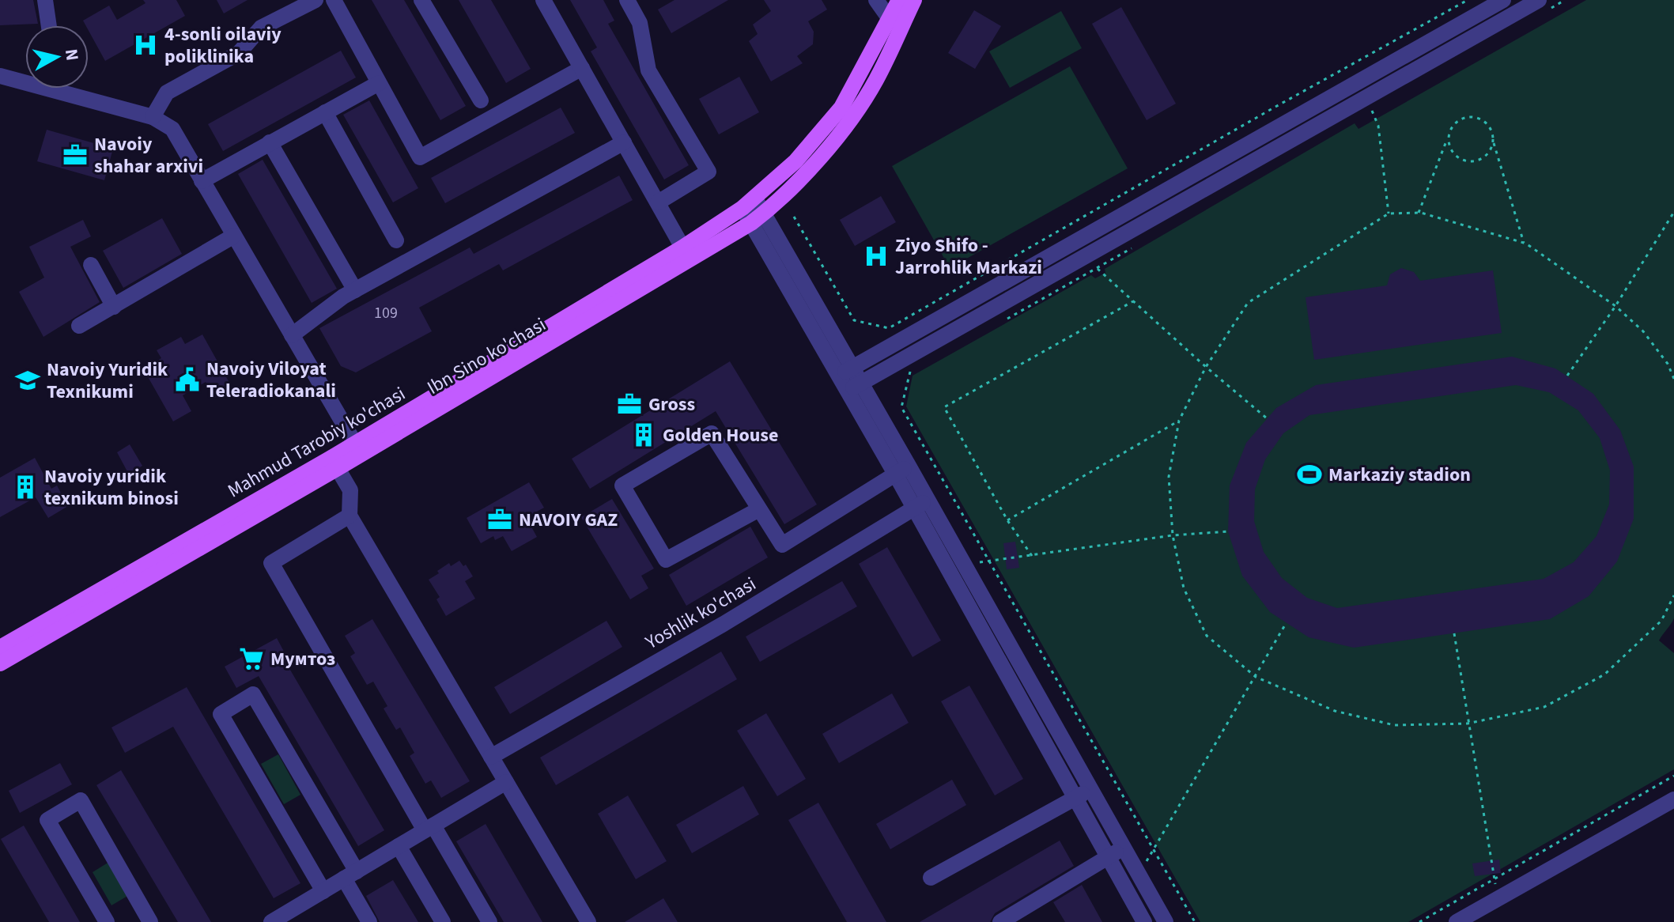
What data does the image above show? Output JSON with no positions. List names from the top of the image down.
{
  "streets": {
    "main road": ["Mahmud Tarobiy ko'chasi"],
    "street": ["Yoshlik ko'chasi"]
  },
  "places": {
    "hospital": ["4-sonli oilaviy poliklinika", "Ziyo Shifo - Jarrohlik Markazi"],
    "office": ["Navoiy shahar arxivi", "Gross", "NAVOIY GAZ"],
    "public building": ["Navoiy Viloyat Teleradiokanali"],
    "school or university": ["Navoiy Yuridik Texnikumi"],
    "building": ["Golden House", "Navoiy yuridik texnikum binosi"],
    "sports": ["Markaziy stadion"],
    "supermarket": ["Мумтоз"]
  },
  "house_numbers": ["109"],
  "north": "right"
}
